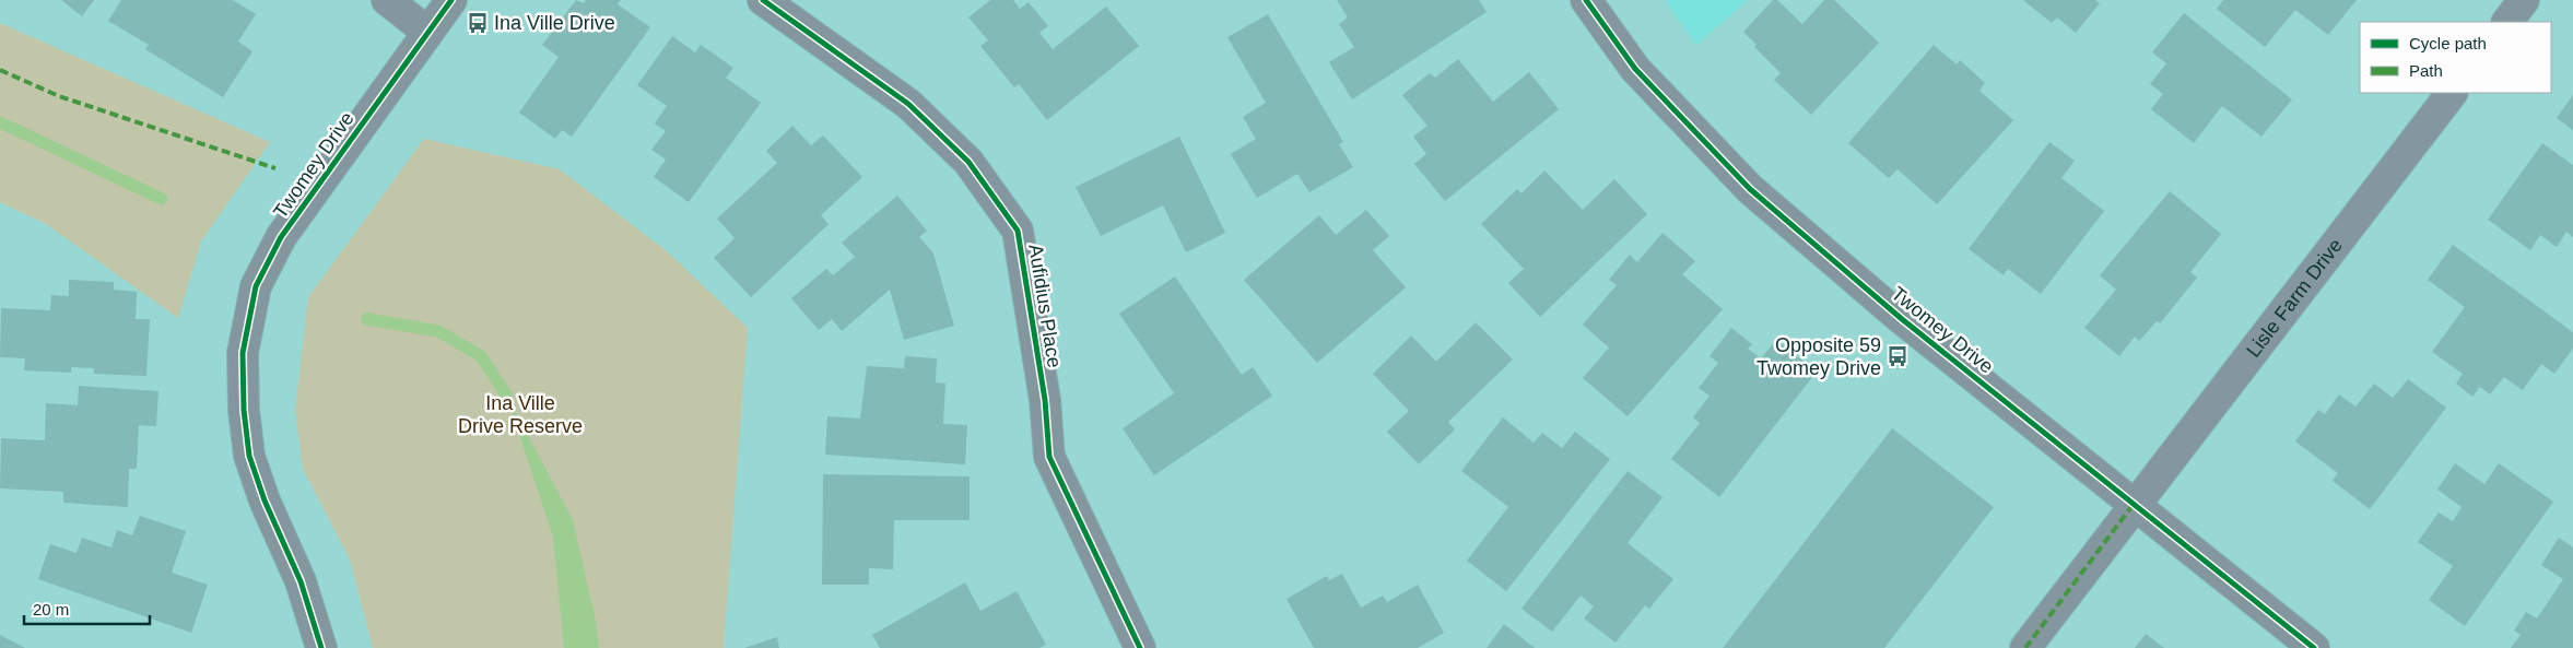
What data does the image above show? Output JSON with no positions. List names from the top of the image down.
{
  "streets": {
    "street": ["Twomey Drive", "Lisle Farm Drive", "Aufidius Place"]
  },
  "crossings": [
    ["Twomey Drive", "Lisle Farm Drive"]
  ],
  "parks": ["Ina Ville Drive Reserve"],
  "places": {
    "bus stop": ["Ina Ville Drive", "Opposite 59 Twomey Drive"]
  },
  "legend": ["Cycle path", "Path"],
  "scale_bar": "20 m"
}
